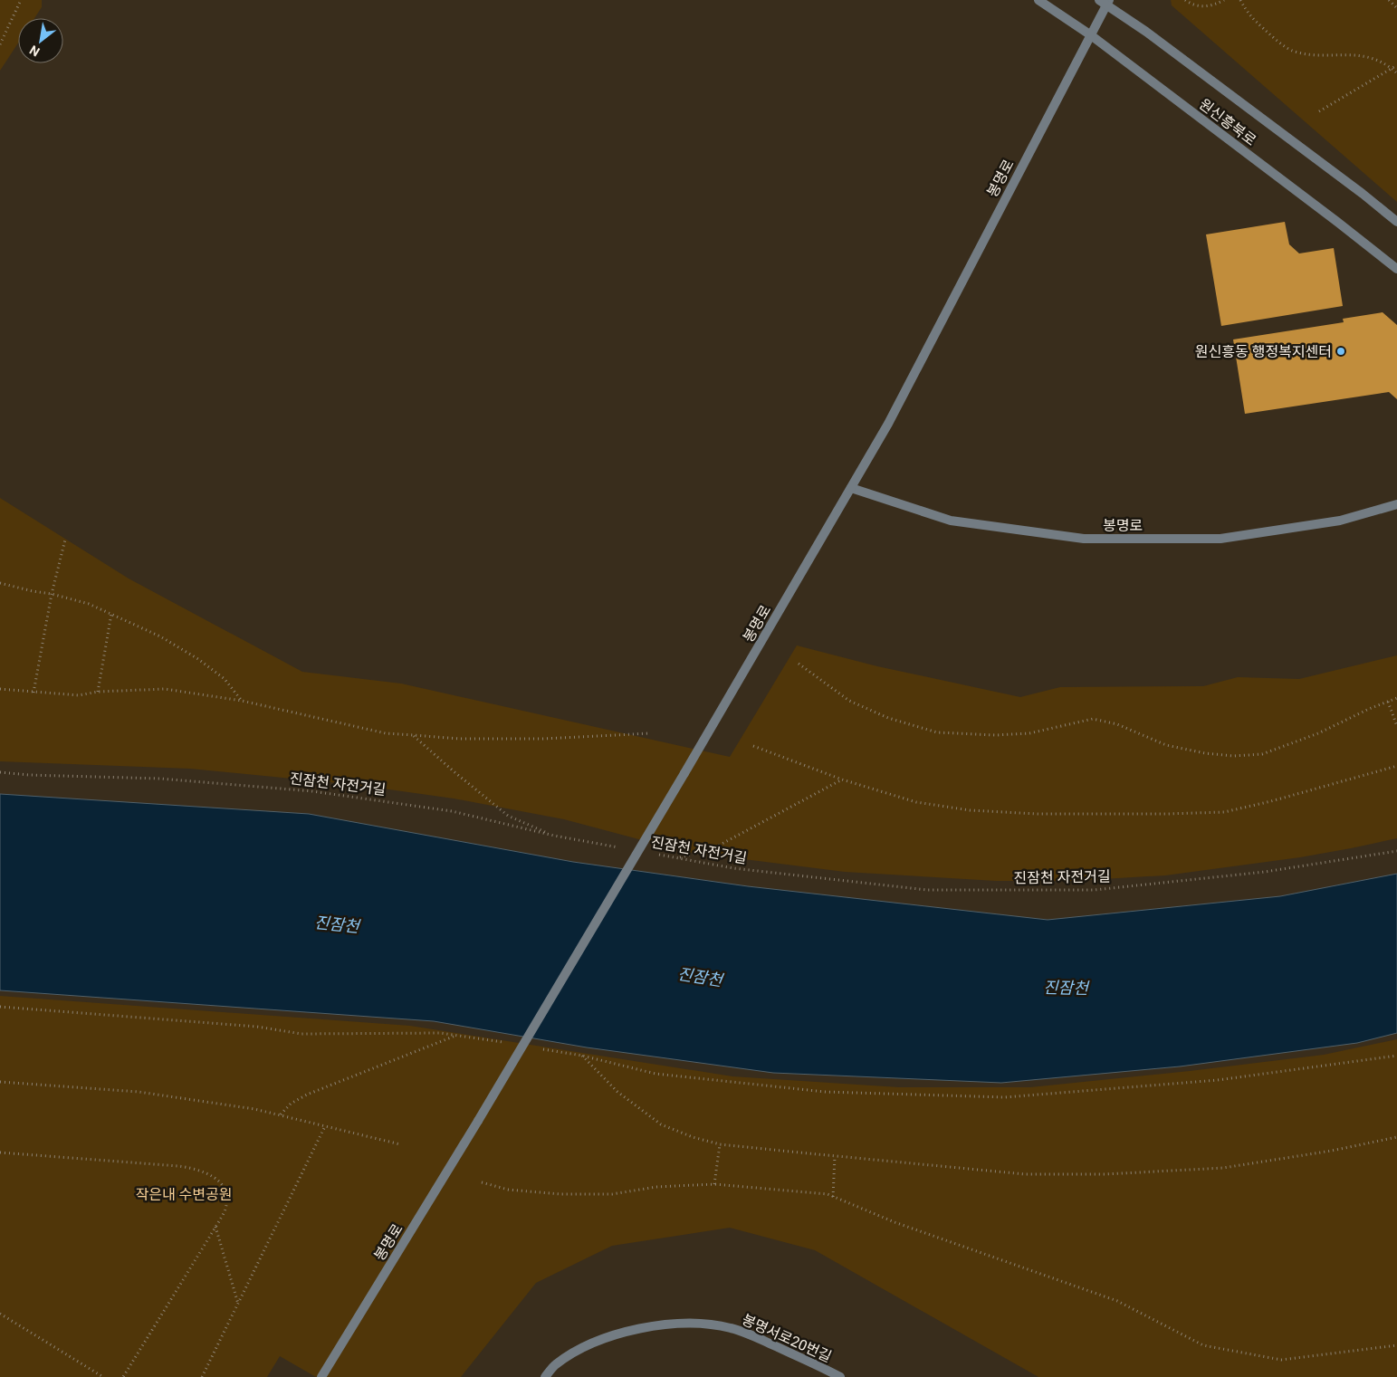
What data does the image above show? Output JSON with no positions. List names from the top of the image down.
{
  "streets": {
    "street": ["원신흥북로", "봉명로", "봉명서로20번길"],
    "path": ["진잠천 자전거길"]
  },
  "crossings": [
    ["원신흥북로", "봉명로"]
  ],
  "water": ["진잠천"],
  "parks": ["작은내 수변공원"],
  "places": ["원신흥동 행정복지센터"],
  "north": "bottom left"
}
